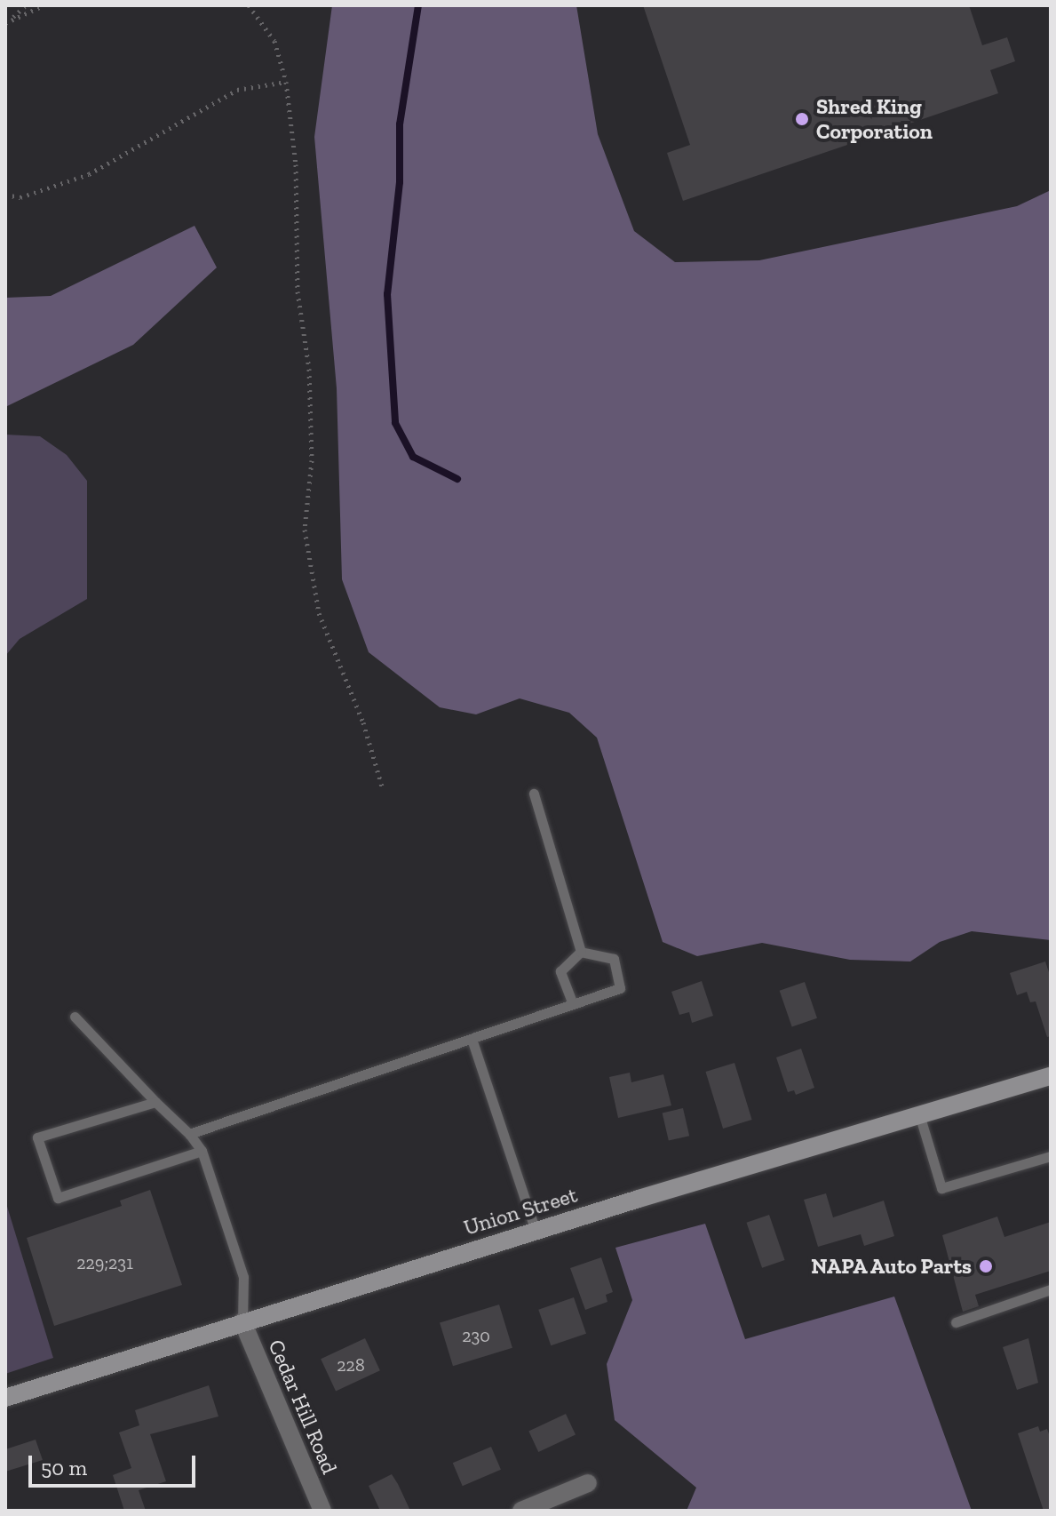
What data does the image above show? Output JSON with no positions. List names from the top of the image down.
{
  "streets": {
    "main road": ["Union Street"],
    "street": ["Cedar Hill Road"]
  },
  "crossings": [
    ["Union Street", "Cedar Hill Road"]
  ],
  "places": ["Shred King Corporation", "NAPA Auto Parts"],
  "house_numbers": ["229;231", "230", "228"],
  "scale_bar": "50 m"
}
